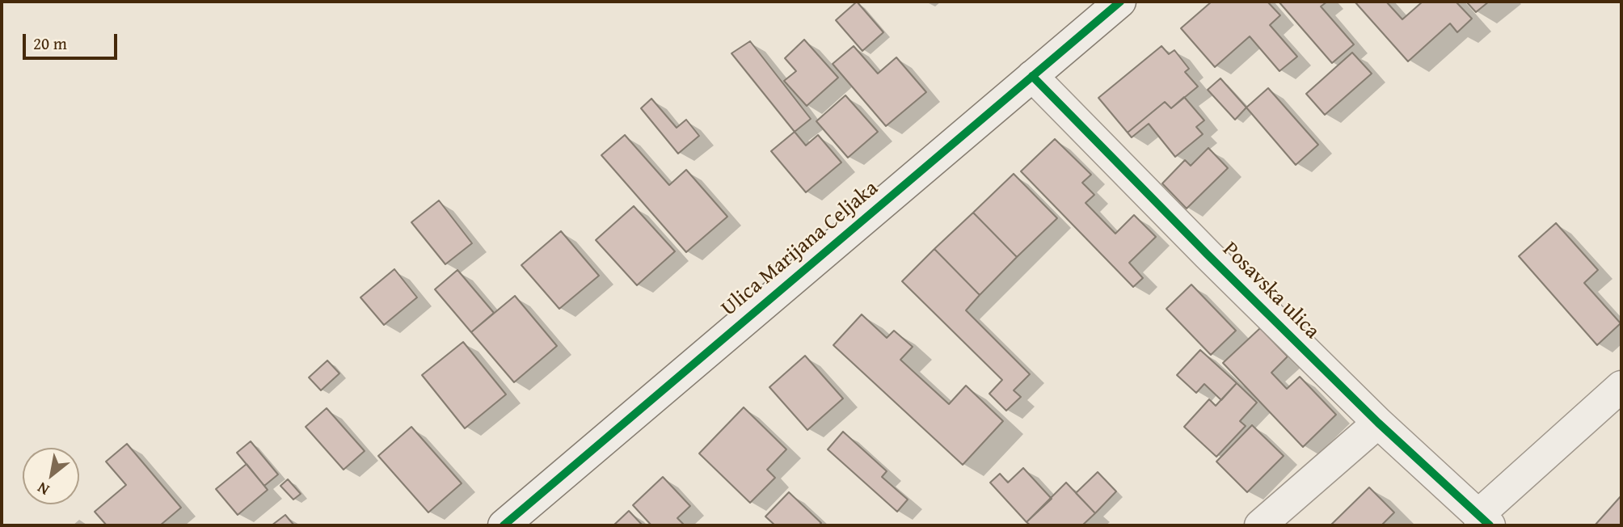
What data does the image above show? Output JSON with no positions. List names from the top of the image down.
{
  "streets": {
    "street": ["Ulica Marijana Celjaka", "Posavska ulica"]
  },
  "crossings": [
    ["Ulica Marijana Celjaka", "Posavska ulica"]
  ],
  "scale_bar": "20 m",
  "north": "bottom left"
}
